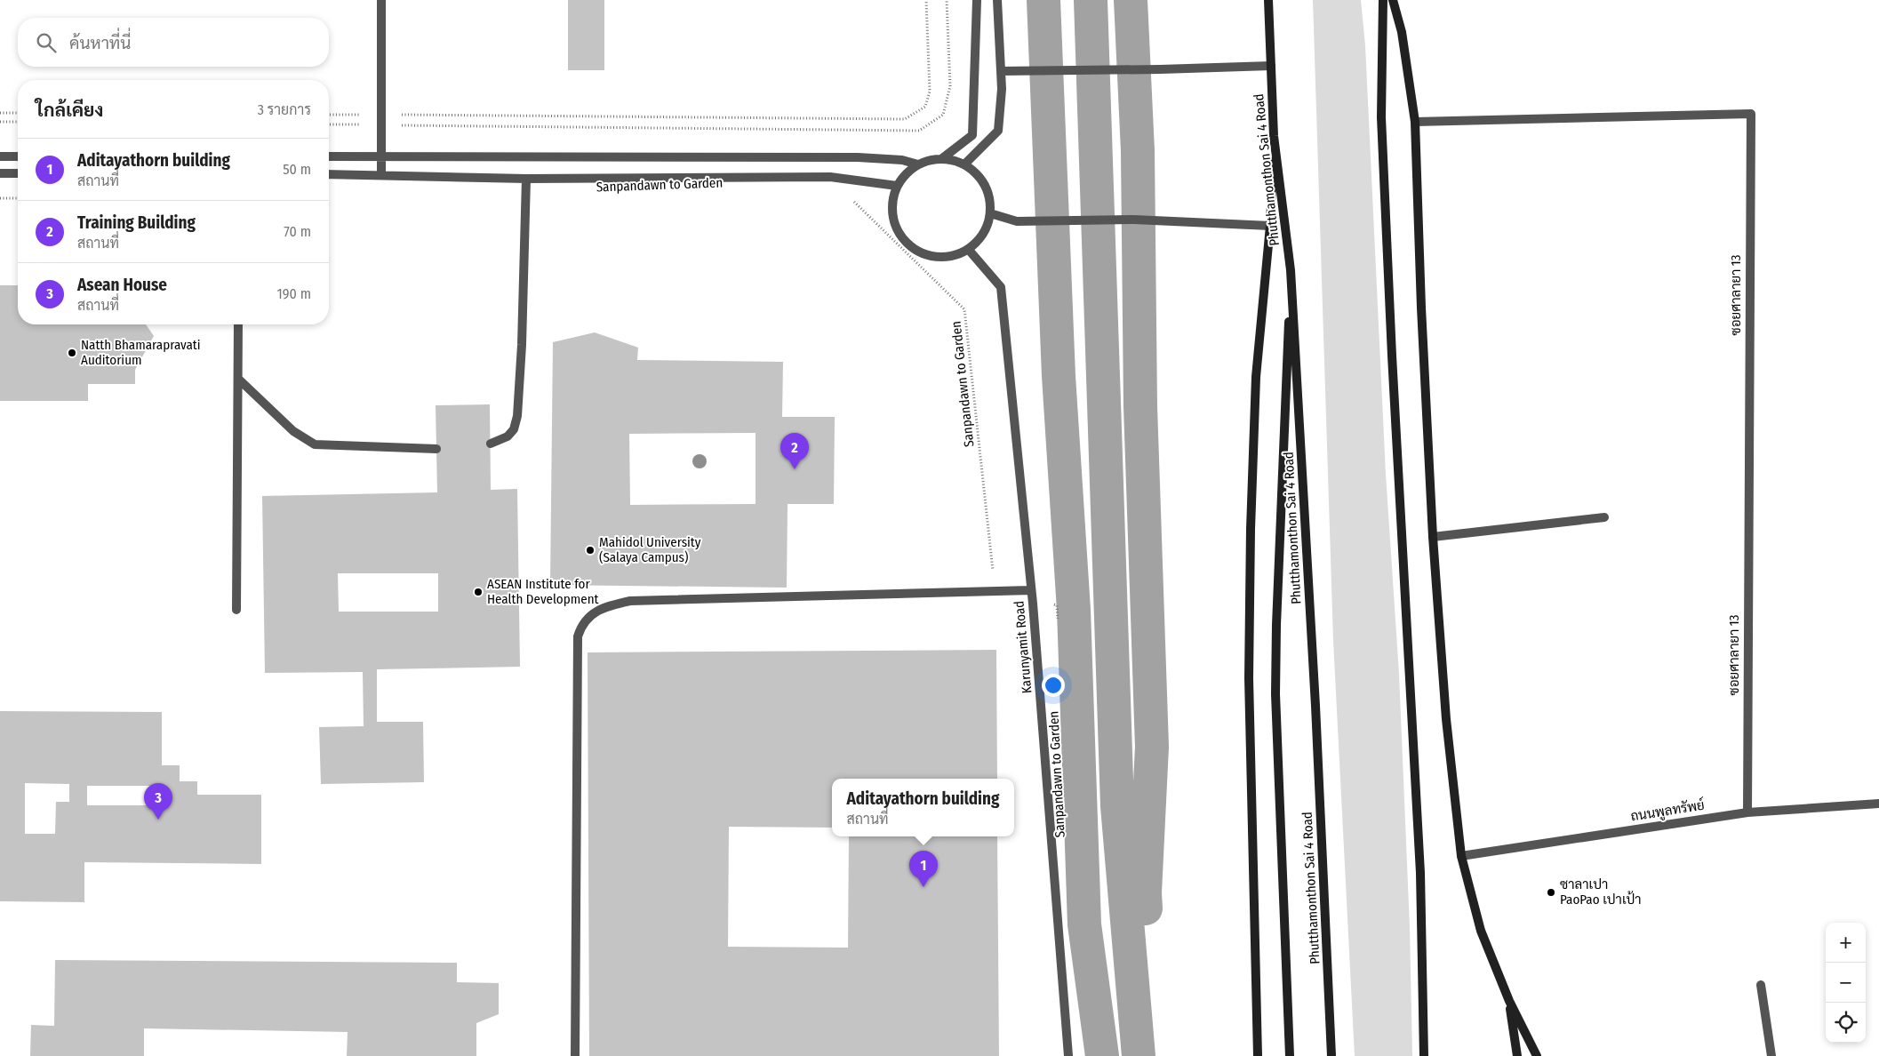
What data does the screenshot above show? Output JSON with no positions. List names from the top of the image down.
{
  "streets": {
    "main road": ["Phutthamonthon Sai 4 Road"],
    "street": ["ซอยศาลายา 13", "Karunyamit Road", "ถนนพูลทรัพย์"],
    "path": ["Sanpandawn to Garden"]
  },
  "crossings": [
    ["ซอยศาลายา 13", "ถนนพูลทรัพย์"]
  ],
  "places": [
    "Natth Bhamarapravati Auditorium",
    "Mahidol University (Salaya Campus)",
    "ASEAN Institute for Health Development",
    "ซาลาเปา PaoPao เปาเป้า"
  ],
  "page": {
    "search": "ค้นหาที่นี่",
    "heading": ["ใกล้เคียง", "3 รายการ"],
    "list": [
      {
        "mark": "1",
        "name": "Aditayathorn building",
        "note": "สถานที่",
        "value": "50 m"
      },
      {
        "mark": "2",
        "name": "Training Building",
        "note": "สถานที่",
        "value": "70 m"
      },
      {
        "mark": "3",
        "name": "Asean House",
        "note": "สถานที่",
        "value": "190 m"
      }
    ],
    "pins": ["2", "3", "1"],
    "popup": ["Aditayathorn building", "สถานที่"],
    "map_buttons": ["+", "−"]
  }
}
